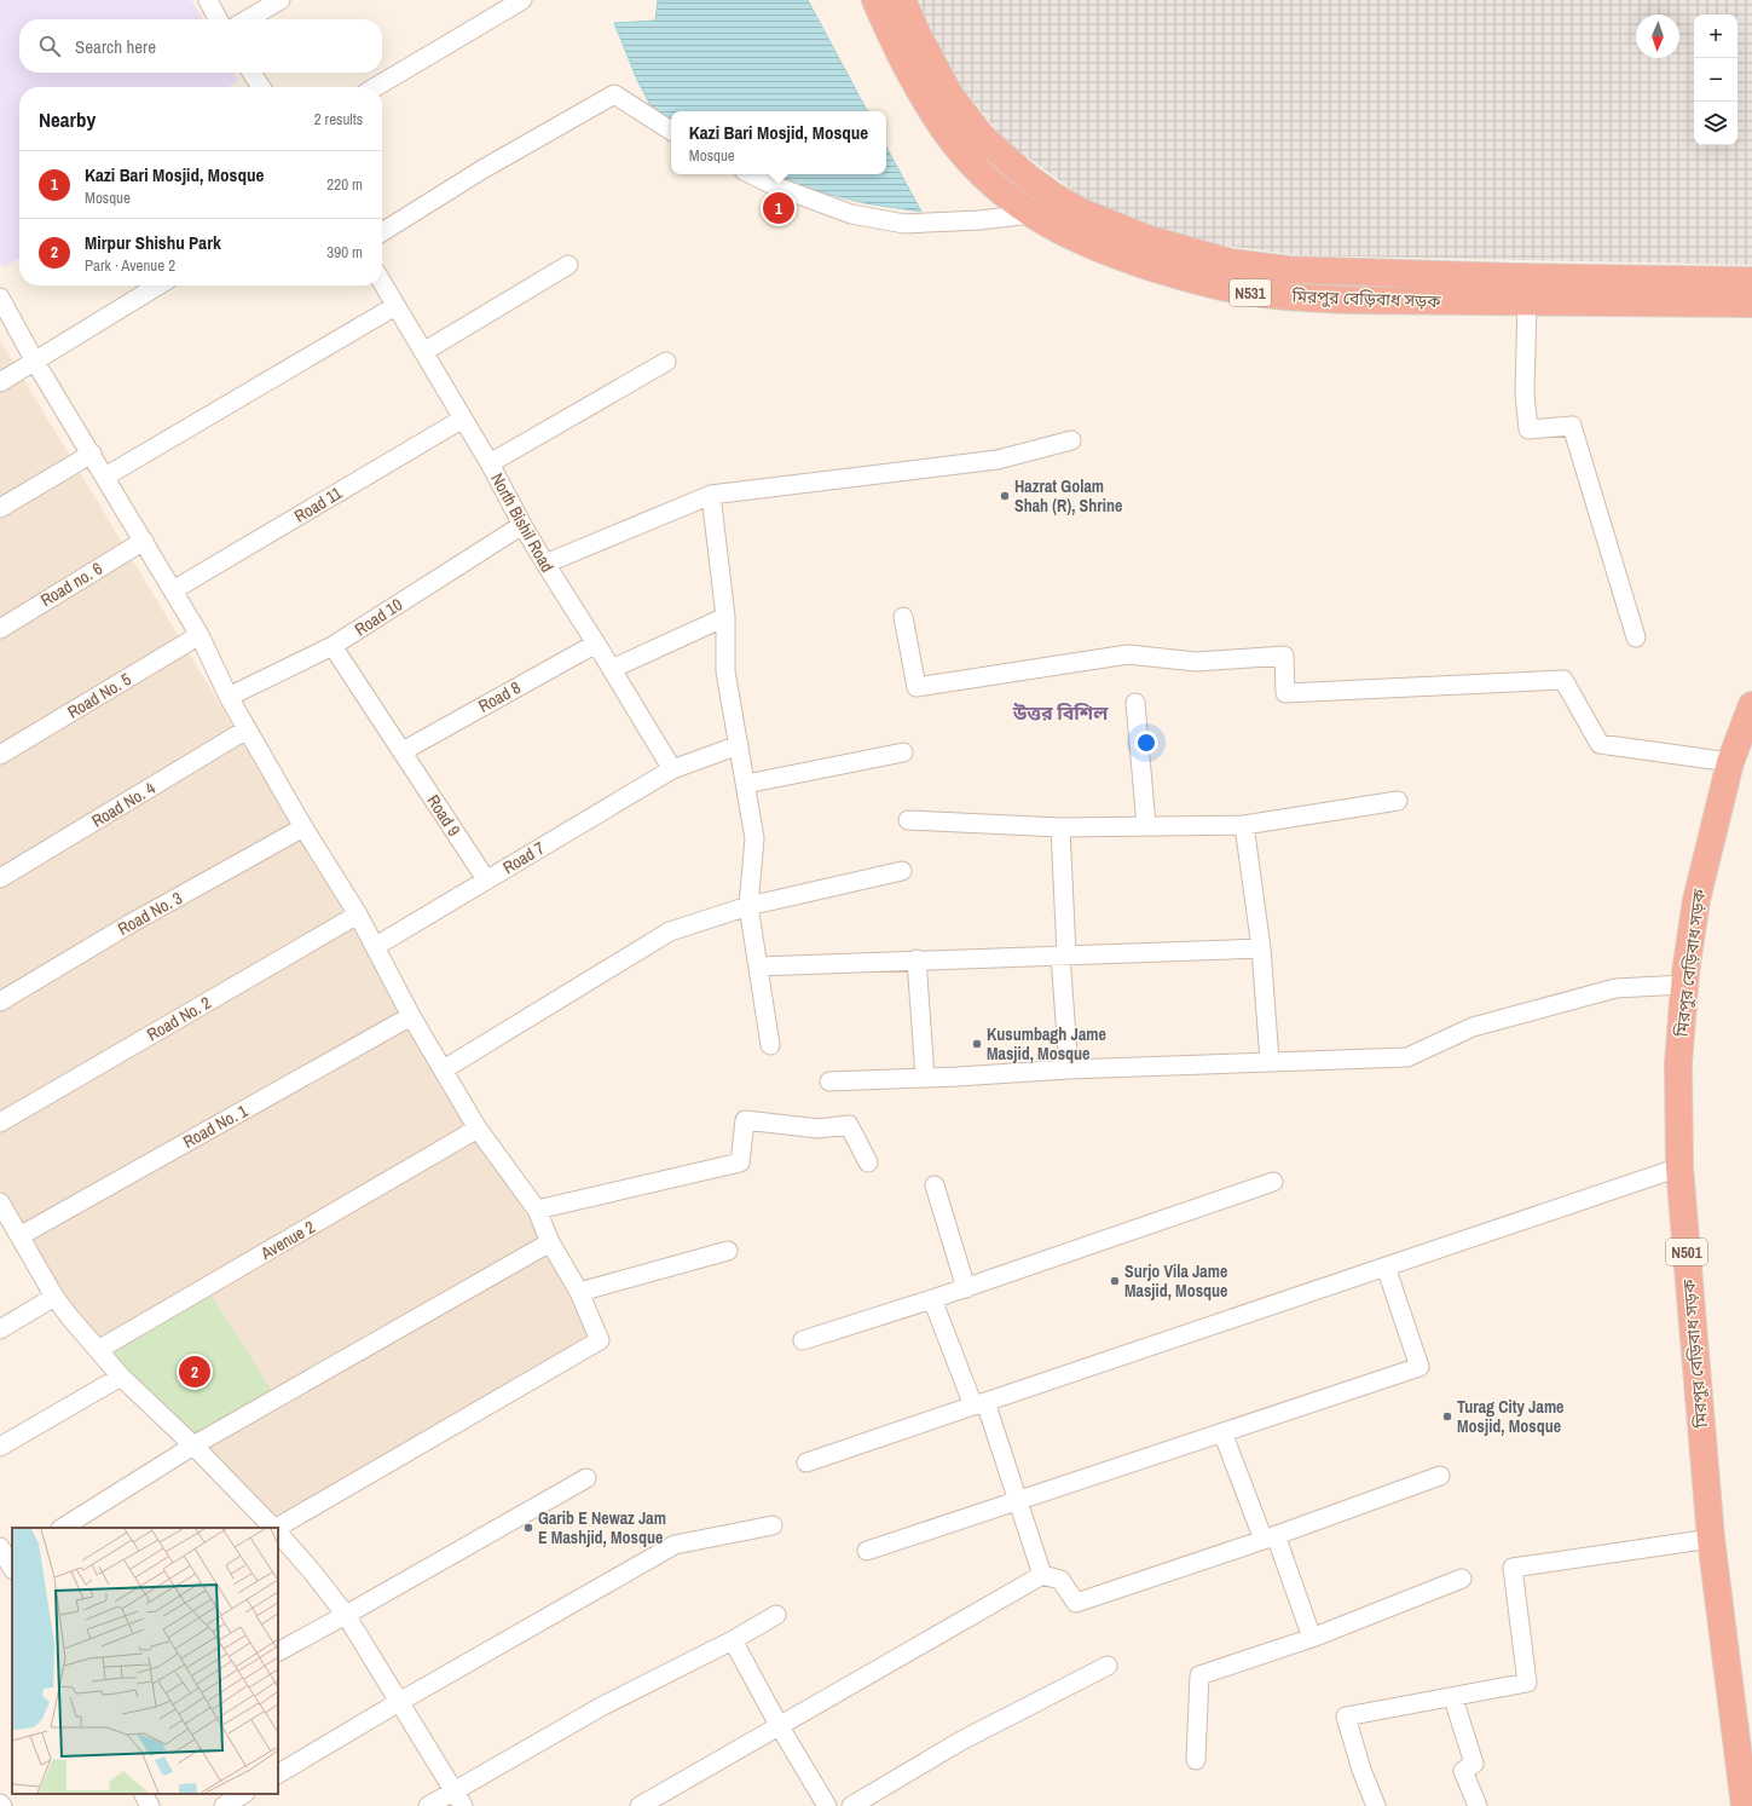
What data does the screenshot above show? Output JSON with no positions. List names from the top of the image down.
{
  "streets": {
    "highway": ["N531", "মিরপুর বেড়িবাধ সড়ক", "N501"],
    "street": [
      "Road 11",
      "North Bishil Road",
      "Road no. 6",
      "Road 10",
      "Road No. 5",
      "Road 8",
      "Road No. 4",
      "Road 9",
      "Road 7",
      "Road No. 3",
      "Road No. 2",
      "Road No. 1",
      "Avenue 2"
    ]
  },
  "crossings": [
    ["Road 11", "North Bishil Road"],
    ["North Bishil Road", "Road 10"],
    ["North Bishil Road", "Road 8"],
    ["North Bishil Road", "Road 7"],
    ["Road 10", "Road 9"],
    ["Road 8", "Road 9"],
    ["Road 9", "Road 7"]
  ],
  "districts": ["উত্তর বিশিল"],
  "places": [
    "Hazrat Golam Shah (R), Shrine",
    "Kusumbagh Jame Masjid, Mosque",
    "Surjo Vila Jame Masjid, Mosque",
    "Turag City Jame Mosjid, Mosque",
    "Garib E Newaz Jam E Mashjid, Mosque"
  ],
  "north": "bottom",
  "page": {
    "map_buttons": ["+", "−"],
    "search": "Search here",
    "heading": ["Nearby", "2 results"],
    "popup": ["Kazi Bari Mosjid, Mosque", "Mosque"],
    "list": [
      {
        "mark": "1",
        "name": "Kazi Bari Mosjid, Mosque",
        "note": "Mosque",
        "value": "220 m"
      },
      {
        "mark": "2",
        "name": "Mirpur Shishu Park",
        "note": "Park · Avenue 2",
        "value": "390 m"
      }
    ],
    "pins": ["1", "2"]
  }
}
